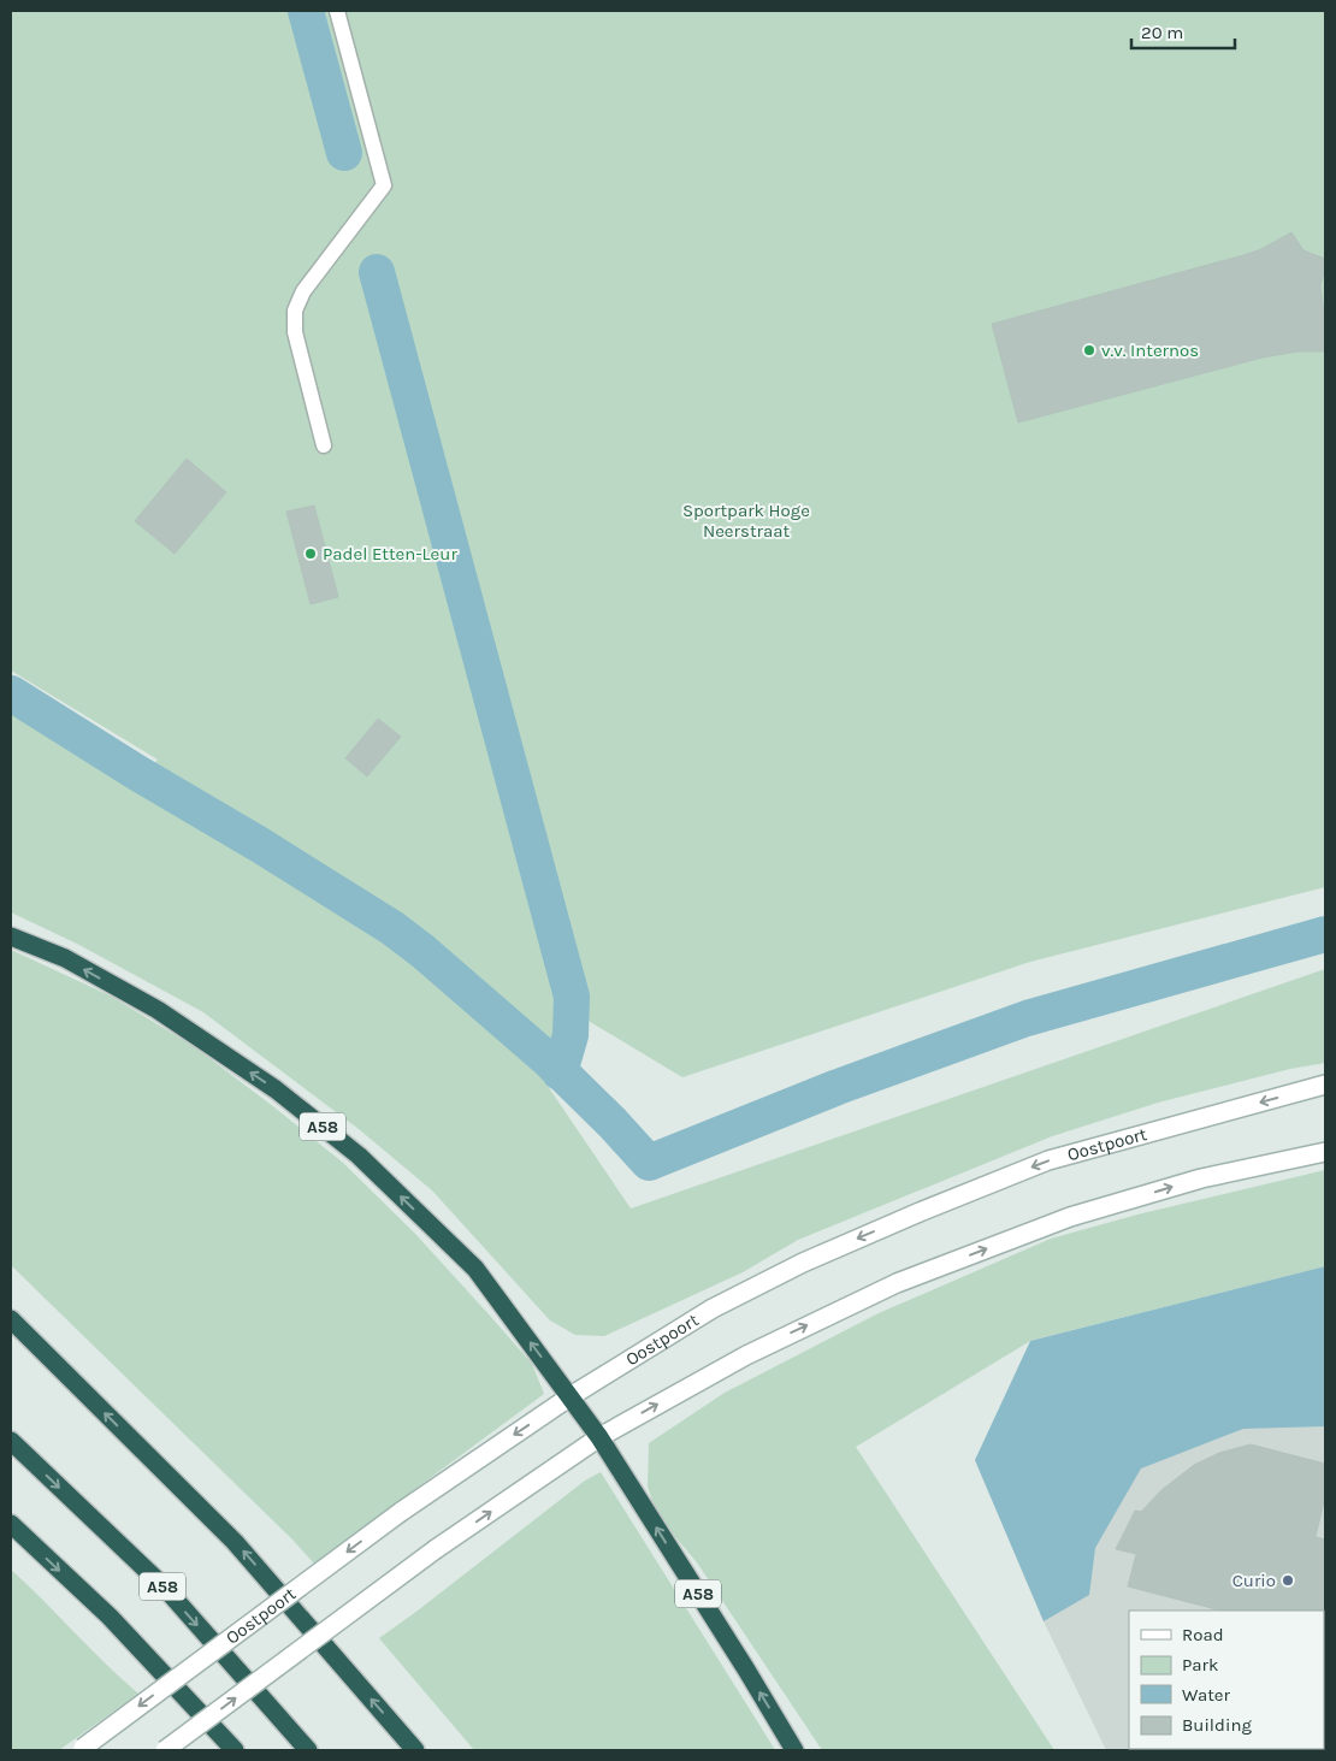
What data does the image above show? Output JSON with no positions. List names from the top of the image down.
{
  "streets": {
    "highway": ["A58"],
    "main road": ["Oostpoort"]
  },
  "crossings": [
    ["A58", "Oostpoort"]
  ],
  "parks": ["Sportpark Hoge Neerstraat"],
  "places": ["v.v. Internos", "Padel Etten-Leur", "Curio"],
  "legend": [
    "Road",
    "Park",
    "Water",
    "Building"
  ],
  "scale_bar": "20 m"
}
